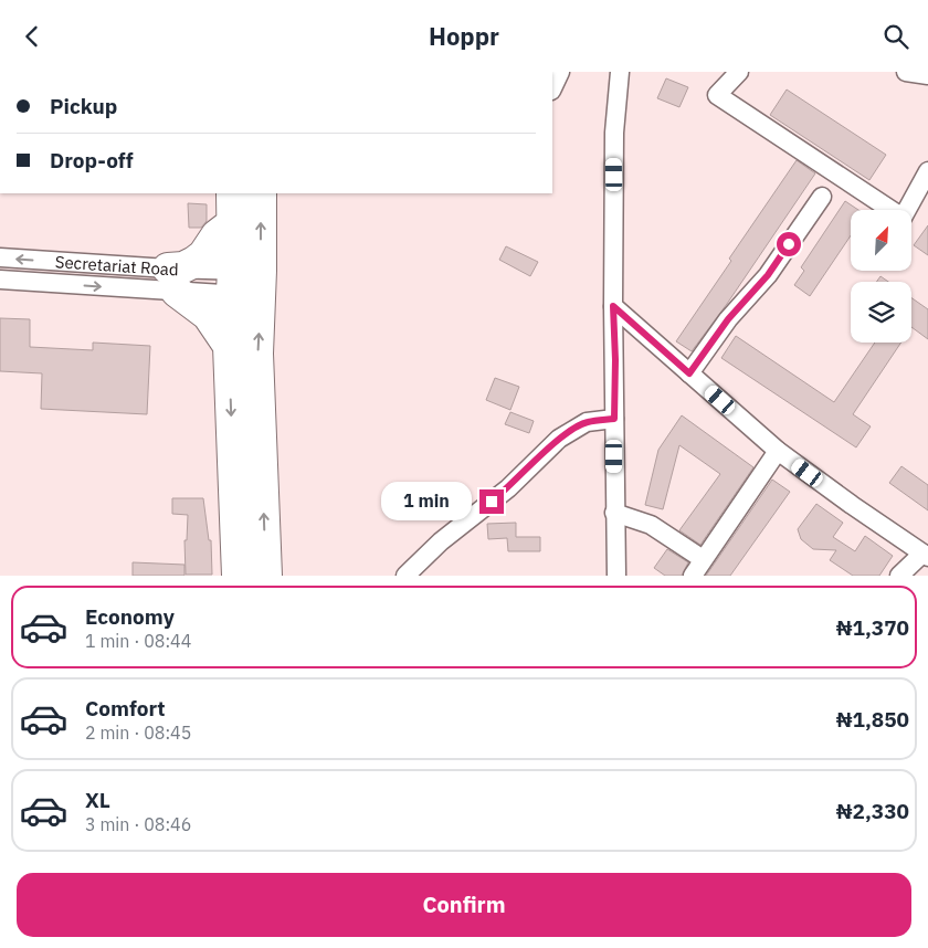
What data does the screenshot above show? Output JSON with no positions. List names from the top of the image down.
{
  "streets": {
    "street": ["Secretariat Road"]
  },
  "north": "top right",
  "page": {
    "header": "Hoppr",
    "banner": ["Pickup", "Drop-off"],
    "bubble": "1 min",
    "list": [
      {
        "name": "Economy",
        "note": "1 min · 08:44",
        "value": "₦1,370"
      },
      {
        "name": "Comfort",
        "note": "2 min · 08:45",
        "value": "₦1,850"
      },
      {
        "name": "XL",
        "note": "3 min · 08:46",
        "value": "₦2,330"
      }
    ],
    "buttons": "Confirm"
  }
}
